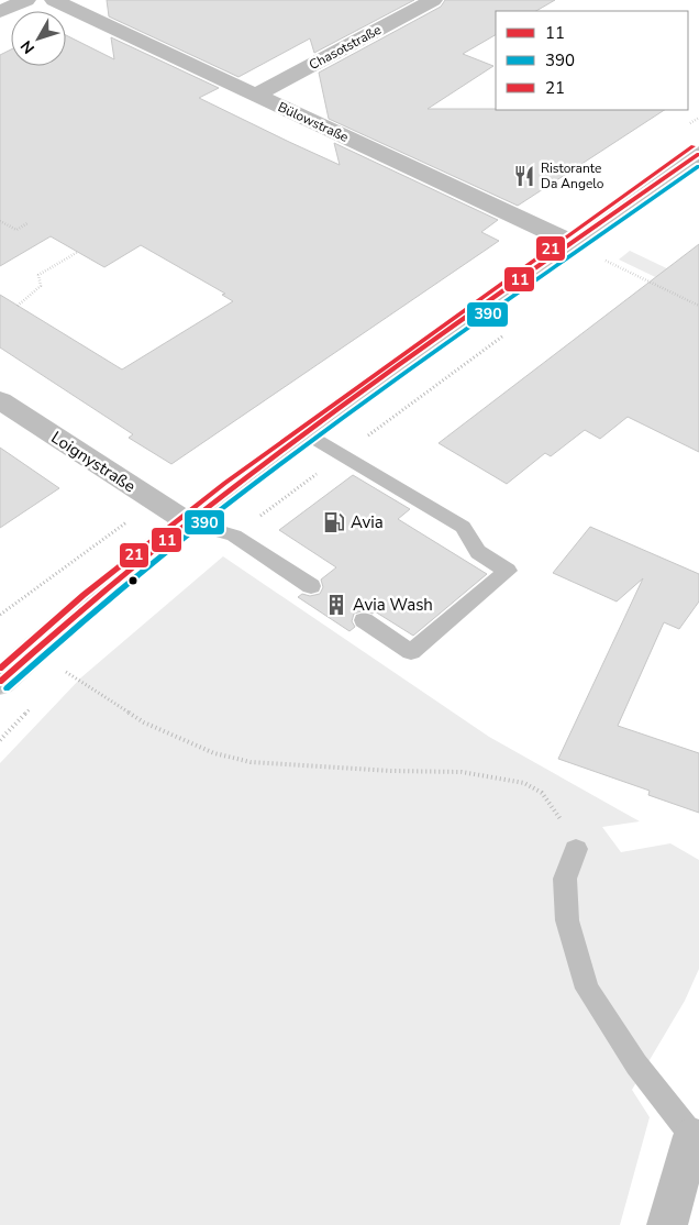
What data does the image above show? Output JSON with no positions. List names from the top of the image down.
{
  "streets": {
    "street": ["Chasotstraße", "Bülowstraße", "Loignystraße"]
  },
  "crossings": [
    ["Chasotstraße", "Bülowstraße"]
  ],
  "places": {
    "restaurant": ["Ristorante Da Angelo"],
    "fuel station": ["Avia"],
    "building": ["Avia Wash"]
  },
  "lines": ["transit line 21", "transit line 11", "transit line 390"],
  "legend": ["11", "390", "21"],
  "north": "bottom left"
}
